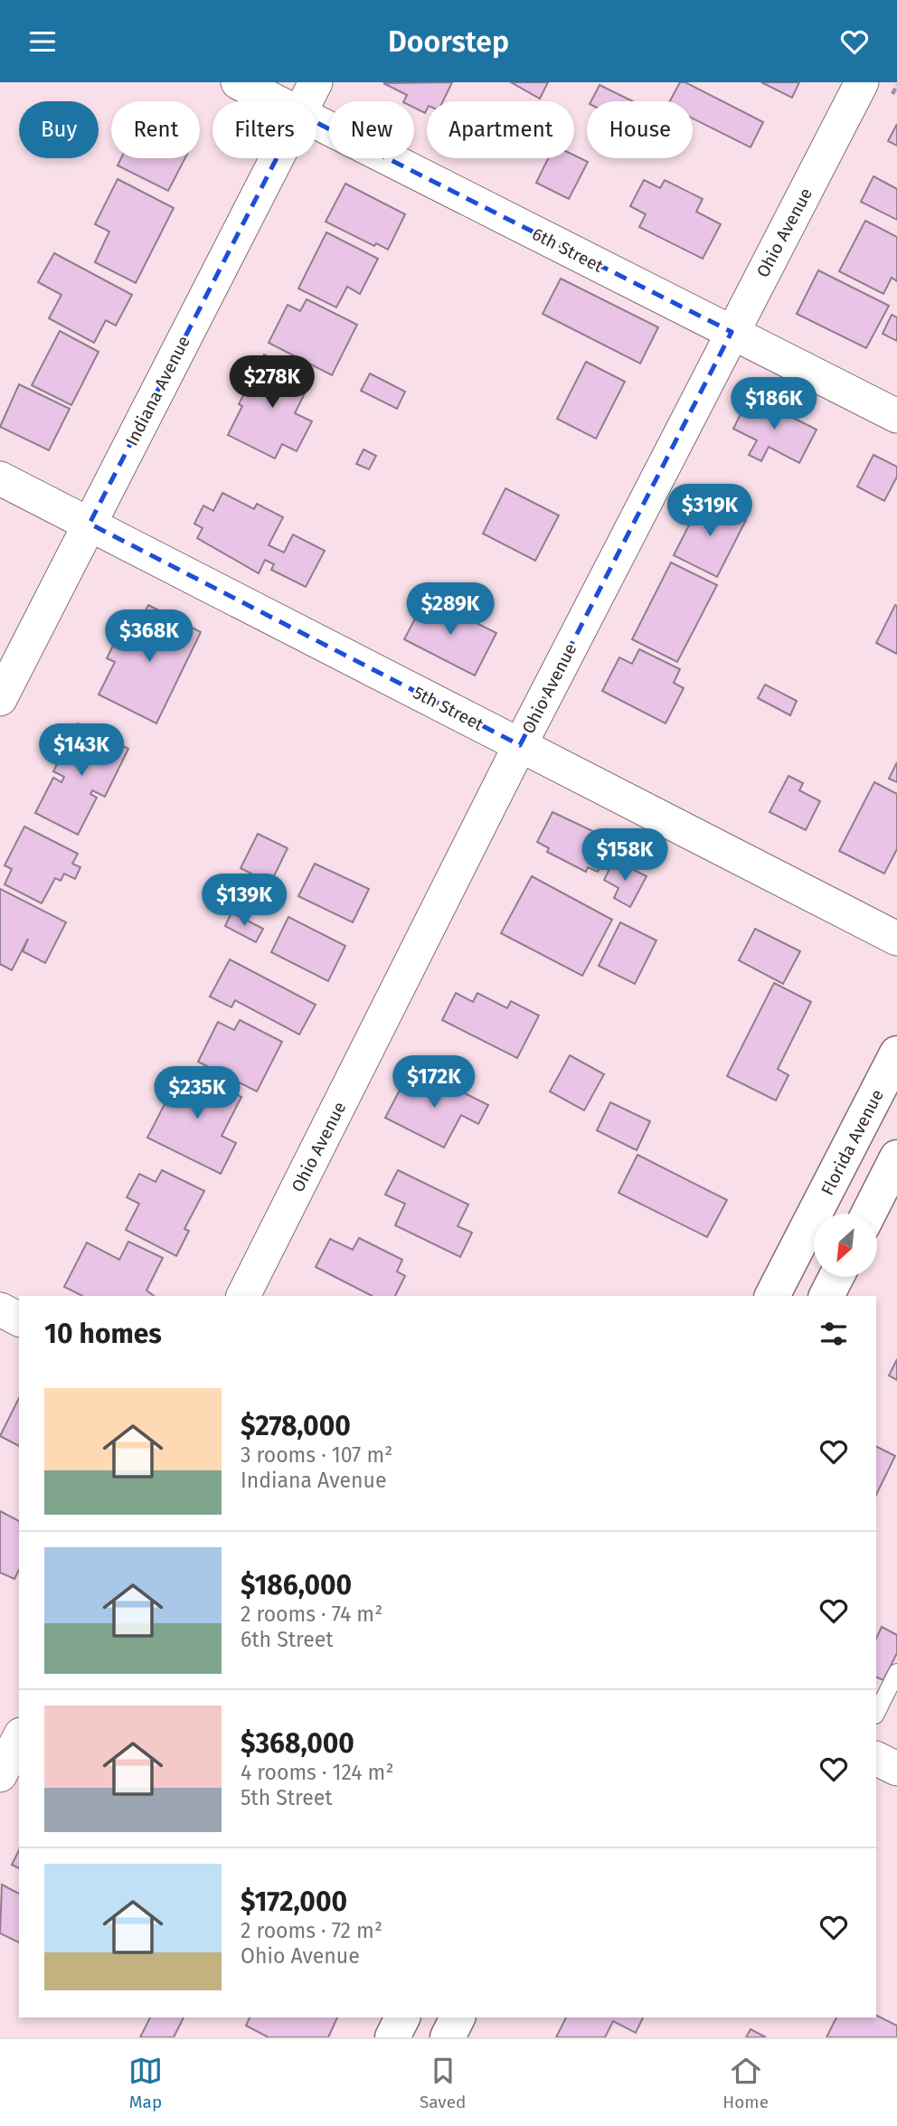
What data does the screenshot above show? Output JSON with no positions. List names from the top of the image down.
{
  "streets": {
    "main road": ["Florida Avenue"],
    "street": [
      "Ohio Avenue",
      "6th Street",
      "Indiana Avenue",
      "5th Street"
    ]
  },
  "crossings": [
    ["Ohio Avenue", "6th Street"],
    ["Ohio Avenue", "5th Street"],
    ["Indiana Avenue", "5th Street"]
  ],
  "north": "bottom left",
  "page": {
    "header": "Doorstep",
    "chip": [
      "Buy",
      "Rent",
      "Filters",
      "New",
      "Apartment",
      "House"
    ],
    "price": [
      "$278K",
      "$186K",
      "$319K",
      "$289K",
      "$368K",
      "$143K",
      "$158K",
      "$139K",
      "$172K",
      "$235K"
    ],
    "heading": "10 homes",
    "list": [
      {
        "name": "$278,000",
        "note": "3 rooms · 107 m² · Indiana Avenue"
      },
      {
        "name": "$186,000",
        "note": "2 rooms · 74 m² · 6th Street"
      },
      {
        "name": "$368,000",
        "note": "4 rooms · 124 m² · 5th Street"
      },
      {
        "name": "$172,000",
        "note": "2 rooms · 72 m² · Ohio Avenue"
      }
    ],
    "tabs": ["Map", "Saved", "Home"]
  }
}
